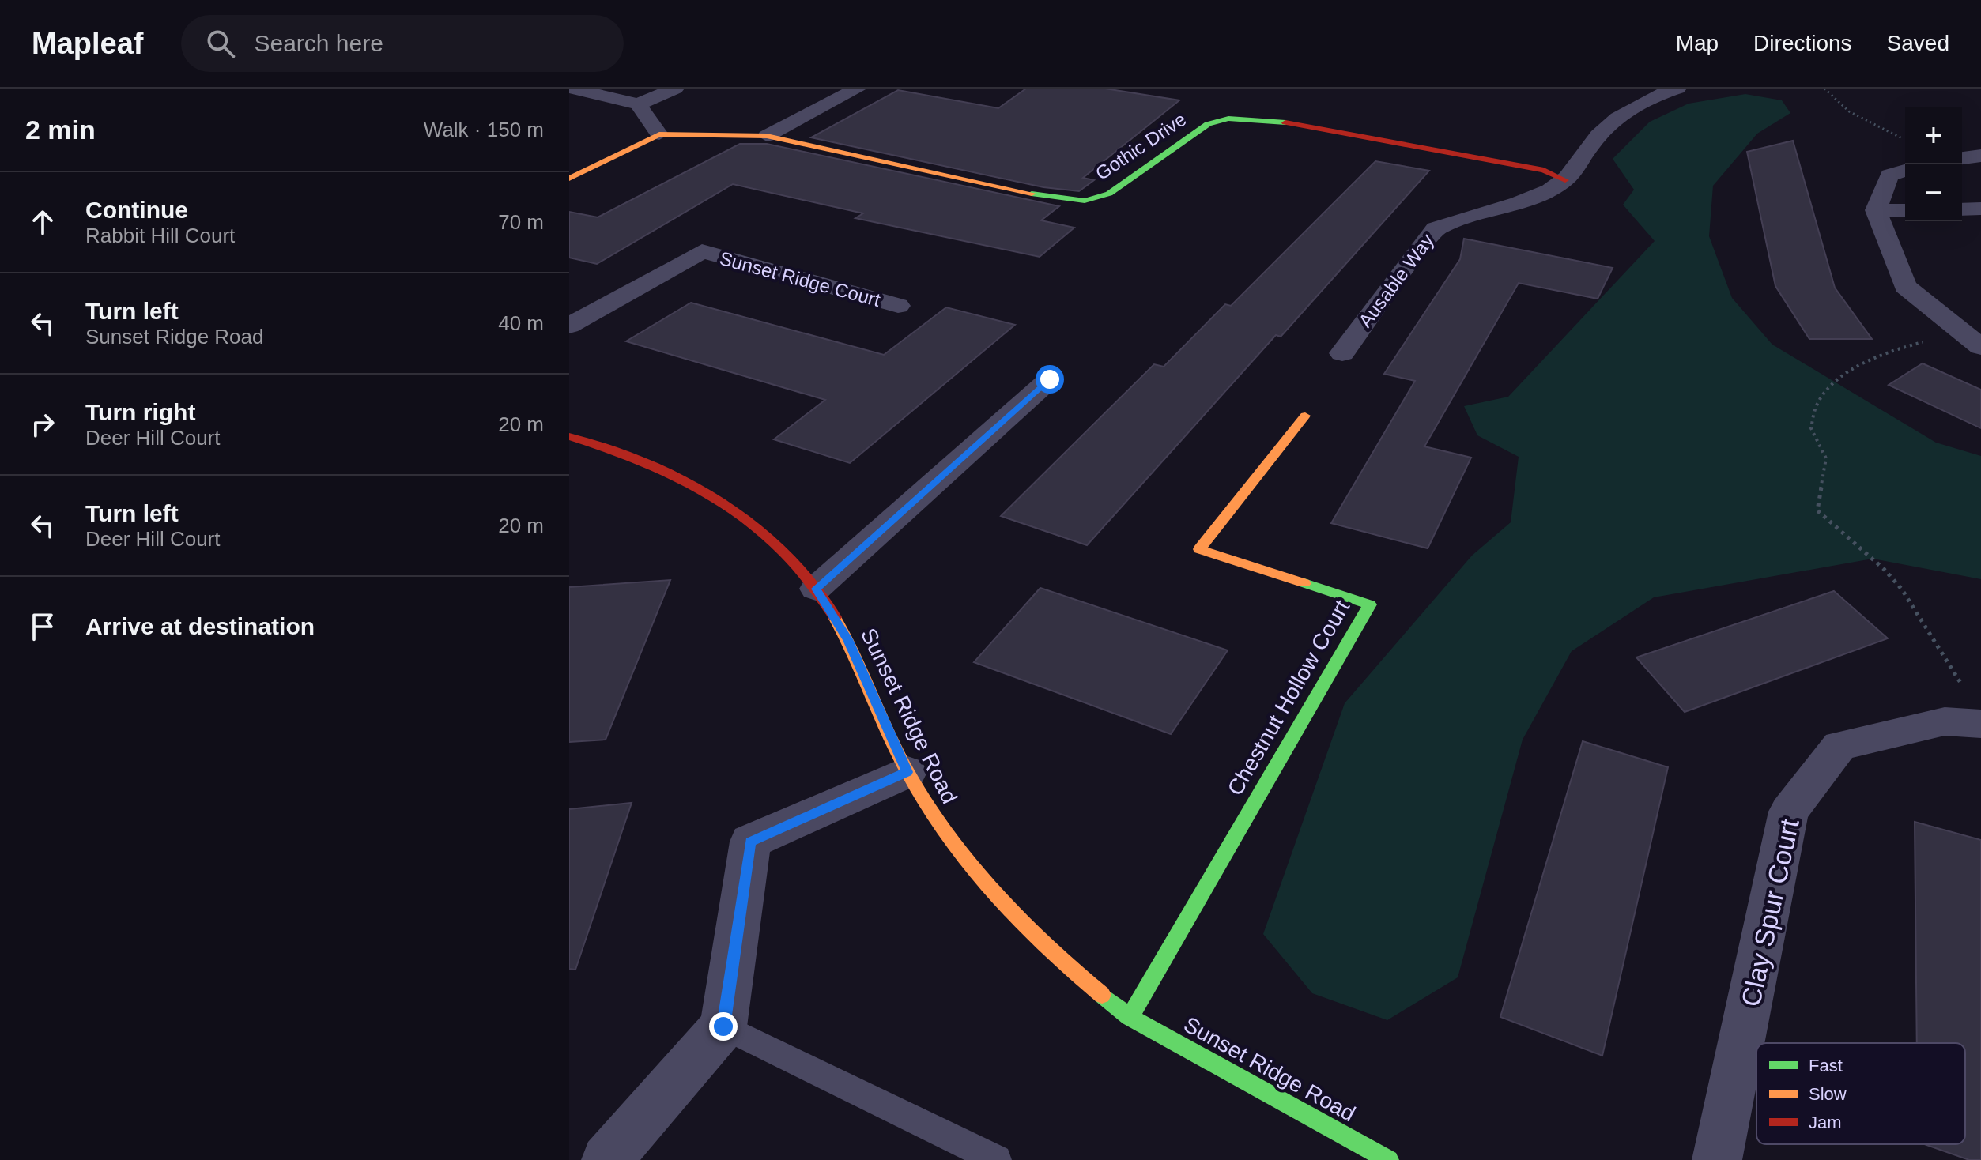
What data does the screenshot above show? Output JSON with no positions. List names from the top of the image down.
{
  "streets": {
    "street": [
      "Gothic Drive",
      "Sunset Ridge Court",
      "Ausable Way",
      "Chestnut Hollow Court",
      "Sunset Ridge Road",
      "Clay Spur Court"
    ]
  },
  "crossings": [
    ["Gothic Drive", "Ausable Way"],
    ["Chestnut Hollow Court", "Sunset Ridge Road"]
  ],
  "legend": ["Fast", "Slow", "Jam"],
  "page": {
    "header": "Mapleaf",
    "search": "Search here",
    "nav": ["Map", "Directions", "Saved"],
    "heading": ["2 min", "Walk · 150 m"],
    "map_buttons": ["+", "−"],
    "list": [
      ["Continue", "Rabbit Hill Court", "70 m"],
      ["Turn left", "Sunset Ridge Road", "40 m"],
      ["Turn right", "Deer Hill Court", "20 m"],
      ["Turn left", "Deer Hill Court", "20 m"],
      "Arrive at destination"
    ]
  }
}
